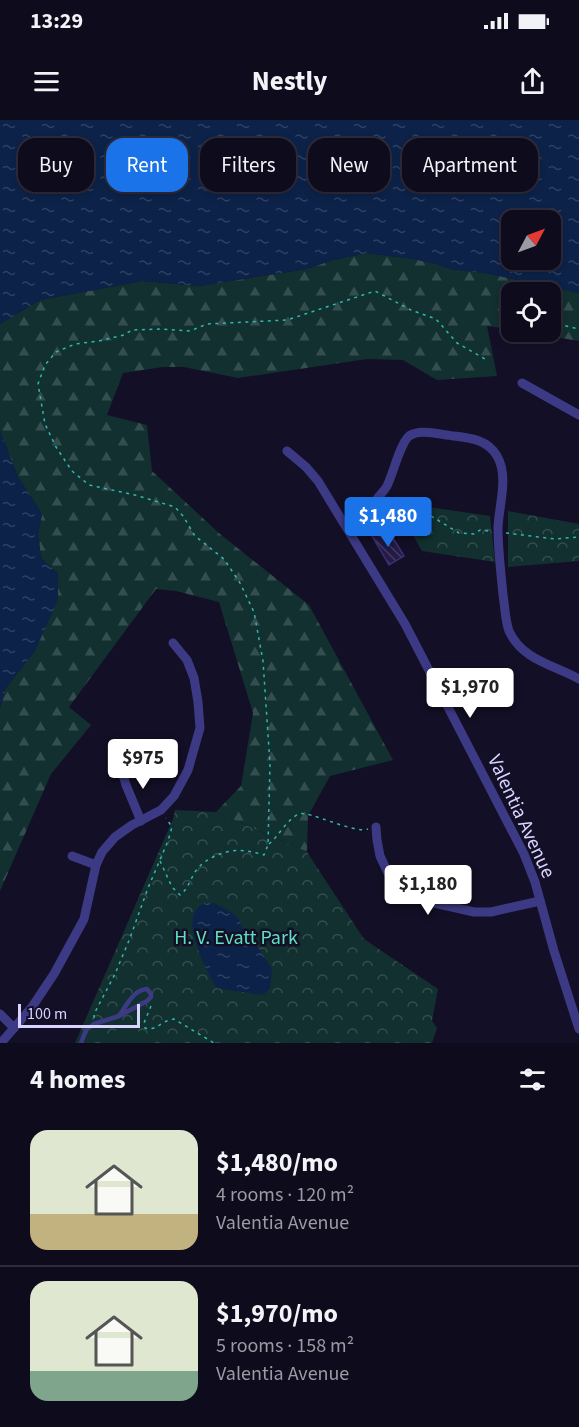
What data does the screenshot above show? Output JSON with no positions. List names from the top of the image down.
{
  "streets": {
    "street": ["Valentia Avenue"]
  },
  "parks": ["H. V. Evatt Park"],
  "scale_bar": "100 m",
  "north": "top right",
  "page": {
    "status": "13:29",
    "header": "Nestly",
    "chip": [
      "Buy",
      "Rent",
      "Filters",
      "New",
      "Apartment"
    ],
    "price": [
      "$1,480",
      "$1,970",
      "$975",
      "$1,180"
    ],
    "scale": "100 m",
    "heading": "4 homes",
    "list": [
      {
        "name": "$1,480/mo",
        "note": "4 rooms · 120 m² · Valentia Avenue"
      },
      {
        "name": "$1,970/mo",
        "note": "5 rooms · 158 m² · Valentia Avenue"
      }
    ]
  }
}
